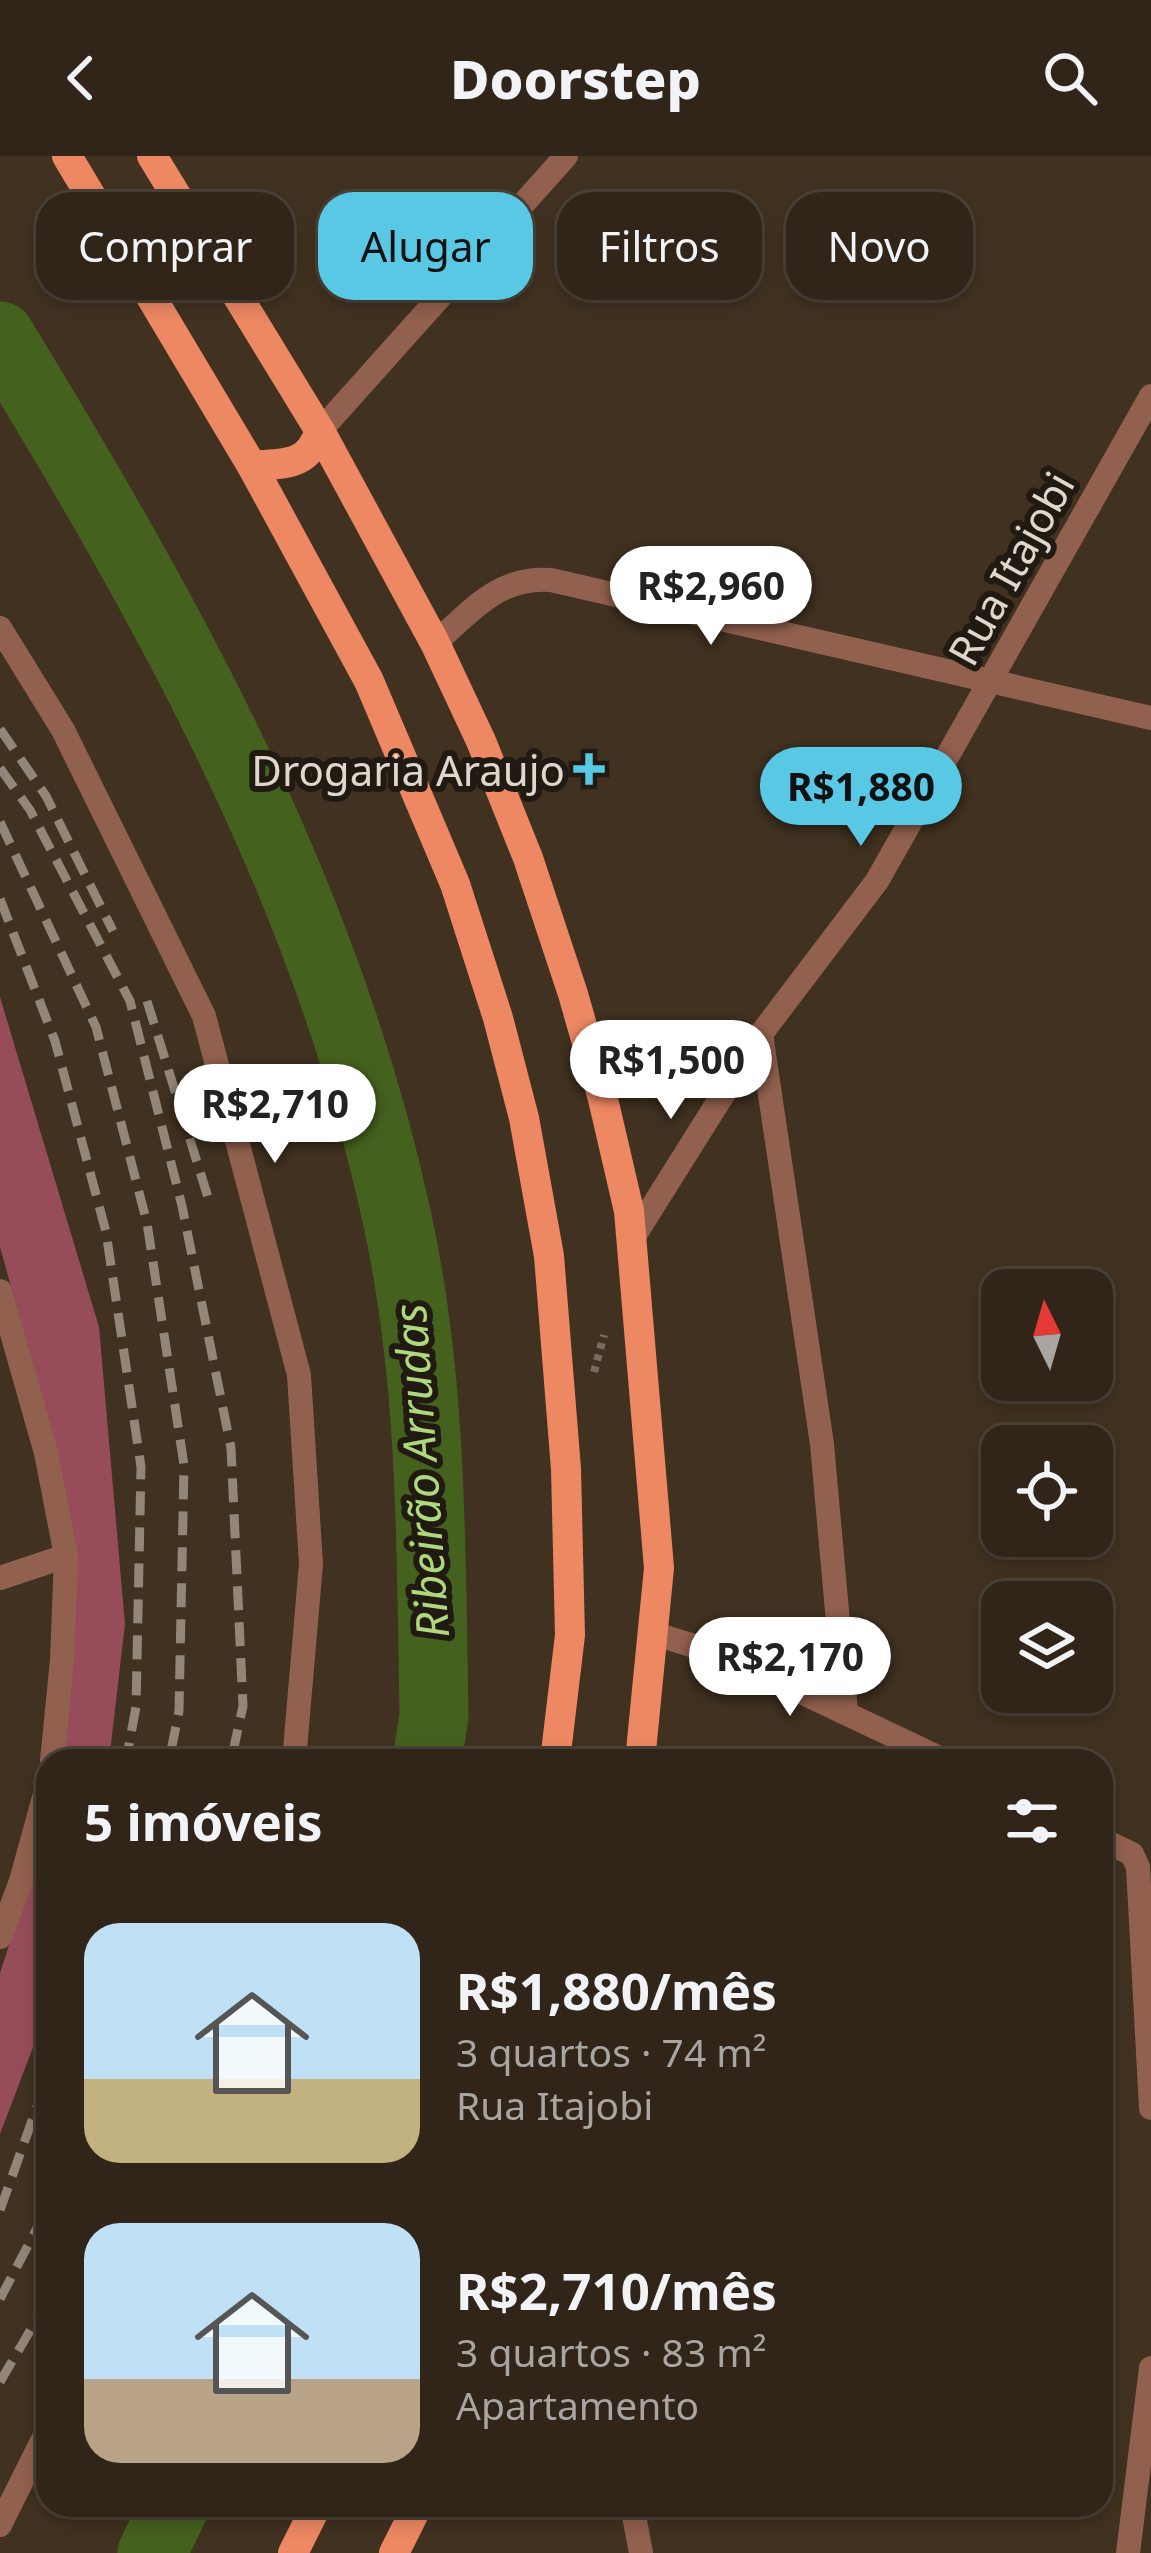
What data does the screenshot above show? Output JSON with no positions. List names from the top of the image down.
{
  "streets": {
    "street": ["Rua Itajobi"]
  },
  "water": ["Ribeirão Arrudas"],
  "places": {
    "health": ["Drogaria Araujo"]
  },
  "north": "top",
  "page": {
    "header": "Doorstep",
    "chip": [
      "Comprar",
      "Alugar",
      "Filtros",
      "Novo"
    ],
    "price": [
      "R$2,960",
      "R$1,880",
      "R$1,500",
      "R$2,710",
      "R$2,170"
    ],
    "heading": "5 imóveis",
    "list": [
      {
        "name": "R$1,880/mês",
        "note": "3 quartos · 74 m² · Rua Itajobi"
      },
      {
        "name": "R$2,710/mês",
        "note": "3 quartos · 83 m² · Apartamento"
      }
    ]
  }
}
